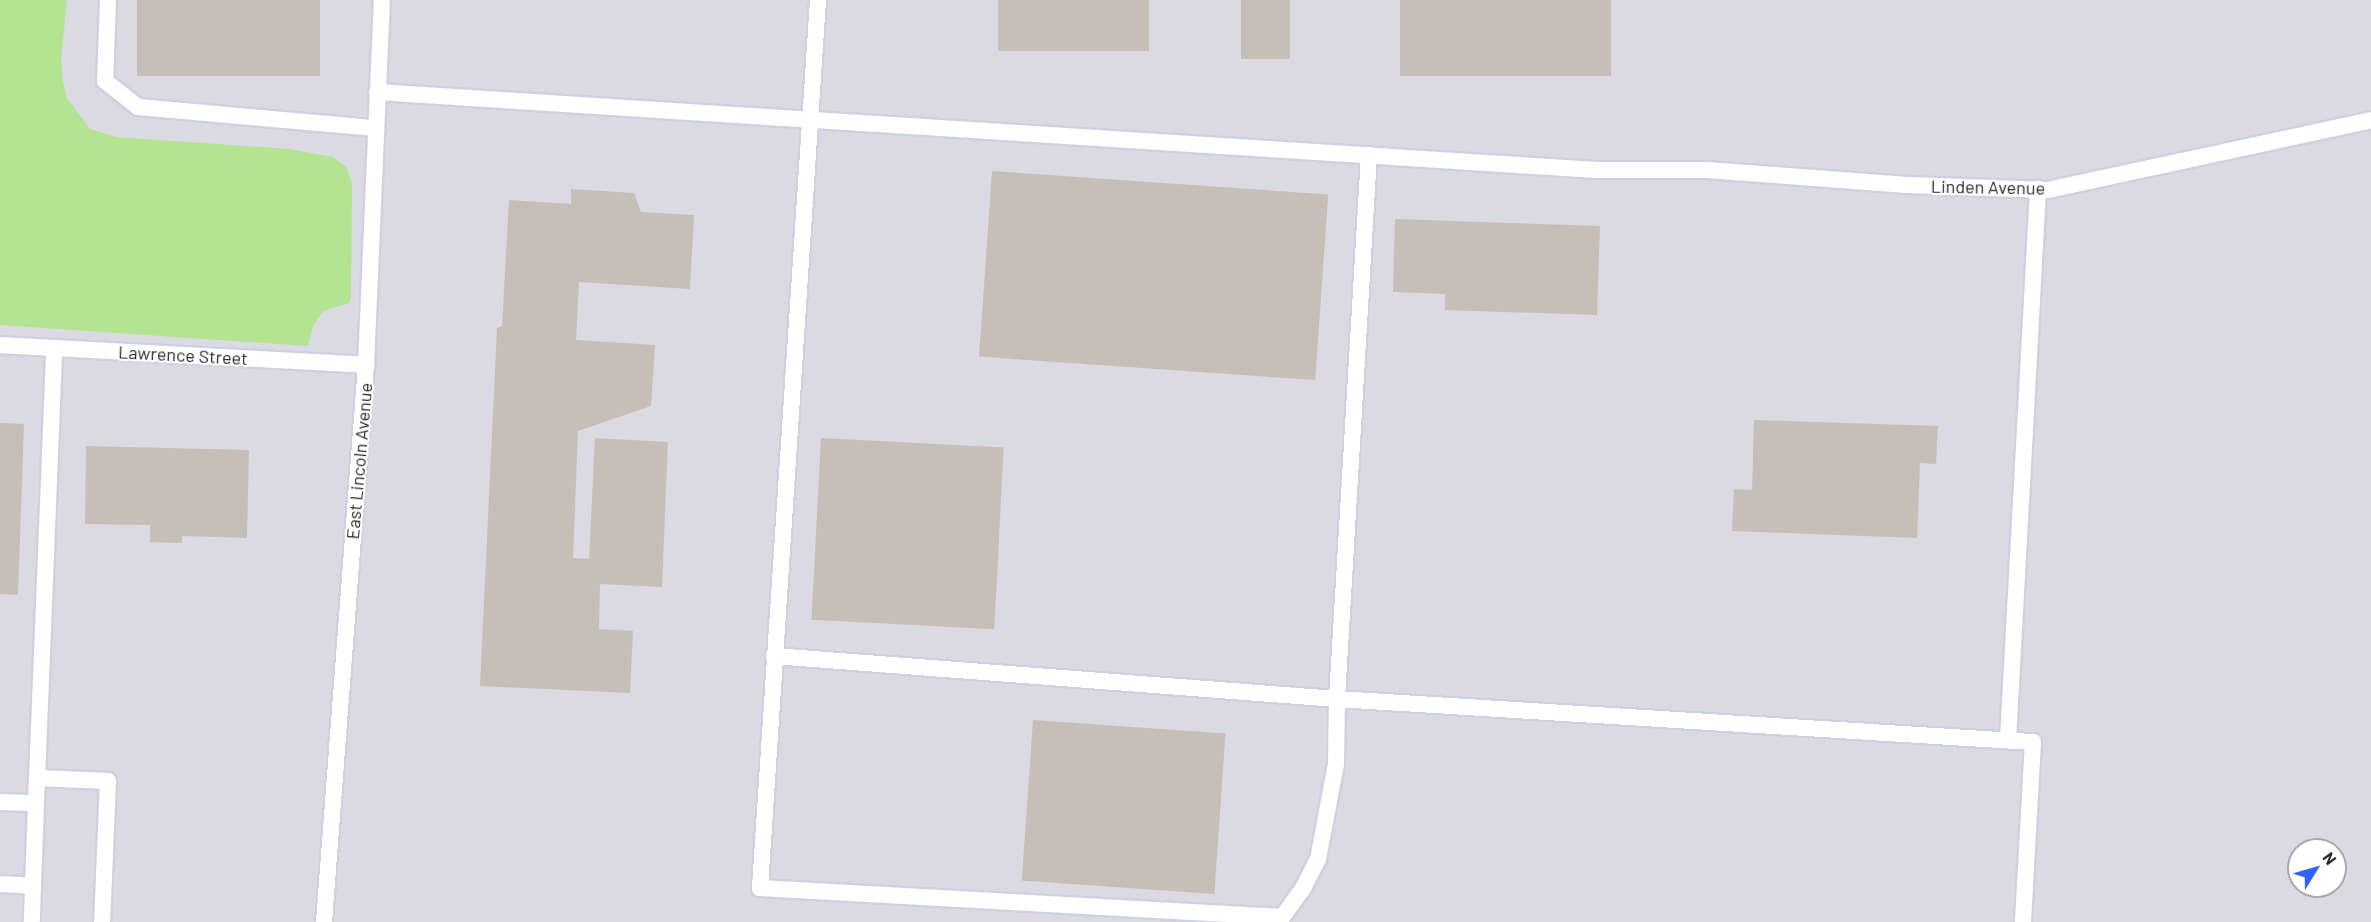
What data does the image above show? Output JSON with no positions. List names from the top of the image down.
{
  "streets": {
    "lane": ["Linden Avenue", "Lawrence Street", "East Lincoln Avenue"]
  },
  "crossings": [
    ["Linden Avenue", "East Lincoln Avenue"],
    ["Lawrence Street", "East Lincoln Avenue"]
  ],
  "north": "top right"
}
